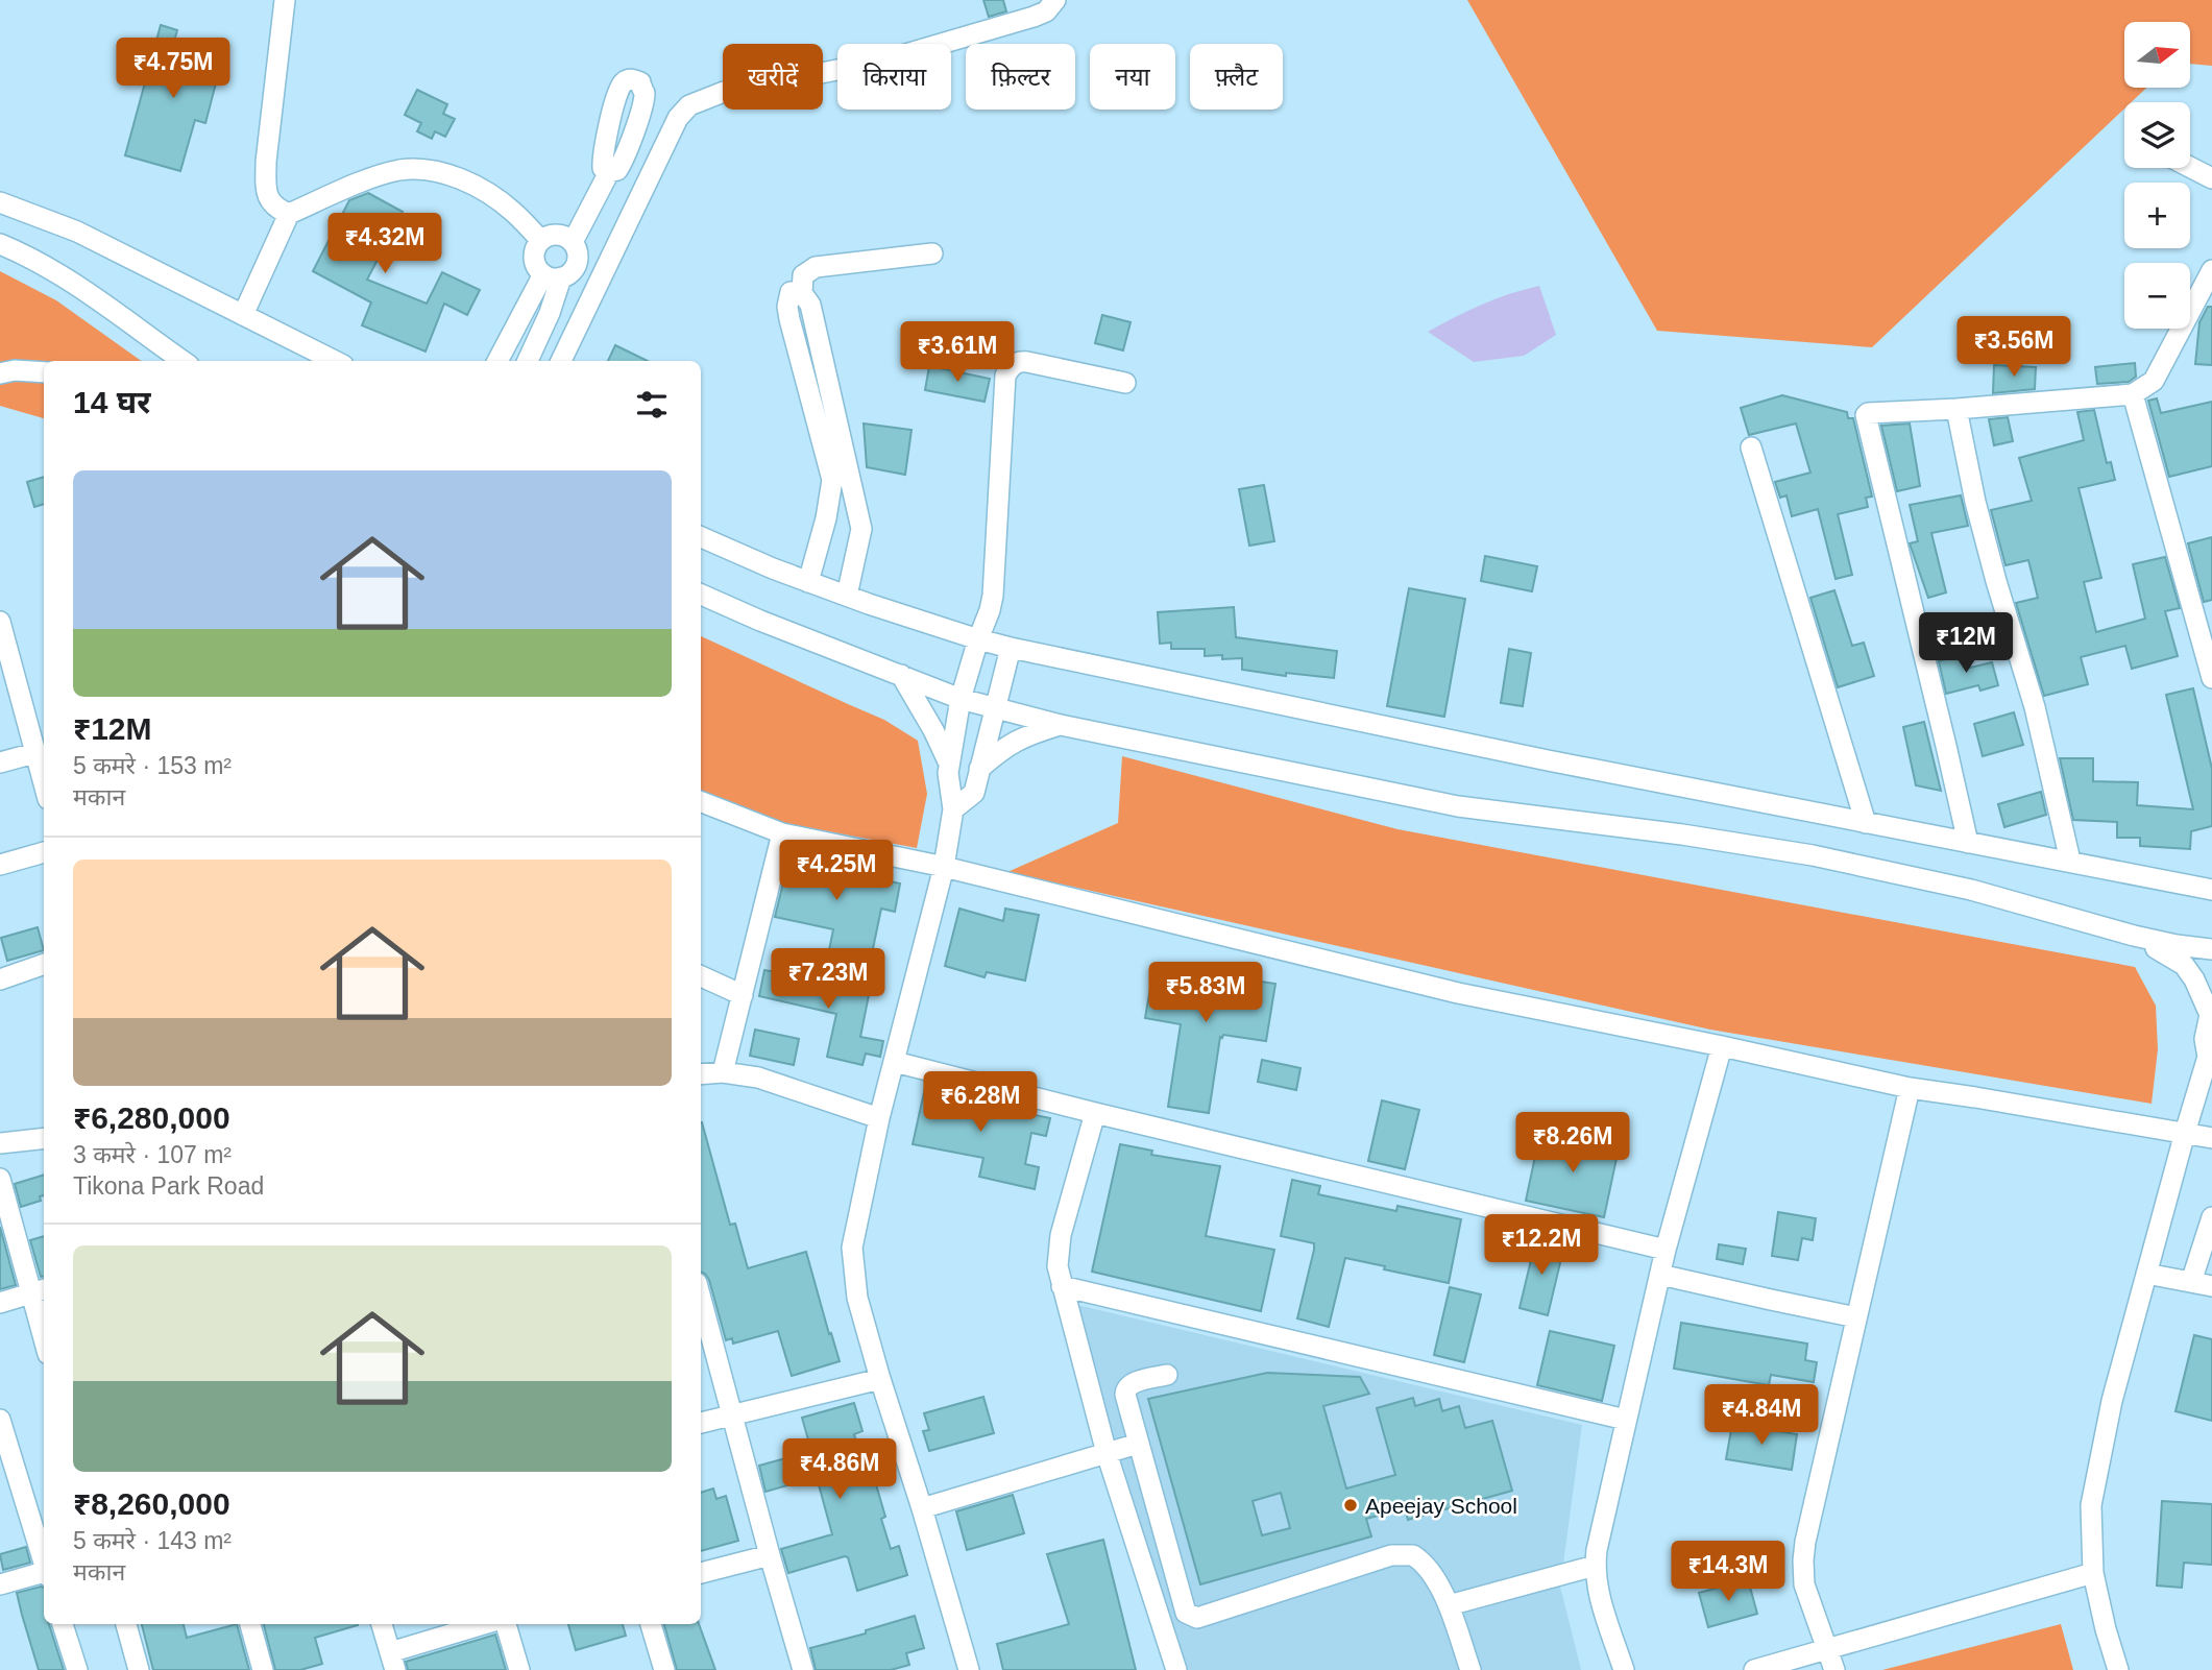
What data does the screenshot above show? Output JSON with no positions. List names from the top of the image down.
{
  "places": ["Apeejay School"],
  "north": "right",
  "page": {
    "map_buttons": ["+", "−"],
    "price": [
      "₹4.75M",
      "₹4.32M",
      "₹3.56M",
      "₹3.61M",
      "₹12M",
      "₹4.25M",
      "₹7.23M",
      "₹5.83M",
      "₹6.28M",
      "₹8.26M",
      "₹12.2M",
      "₹4.84M",
      "₹4.86M",
      "₹14.3M"
    ],
    "chip": [
      "खरीदें",
      "किराया",
      "फ़िल्टर",
      "नया",
      "फ़्लैट"
    ],
    "heading": "14 घर",
    "list": [
      {
        "name": "₹12M",
        "note": "5 कमरे · 153 m² · मकान"
      },
      {
        "name": "₹6,280,000",
        "note": "3 कमरे · 107 m² · Tikona Park Road"
      },
      {
        "name": "₹8,260,000",
        "note": "5 कमरे · 143 m² · मकान"
      }
    ]
  }
}
